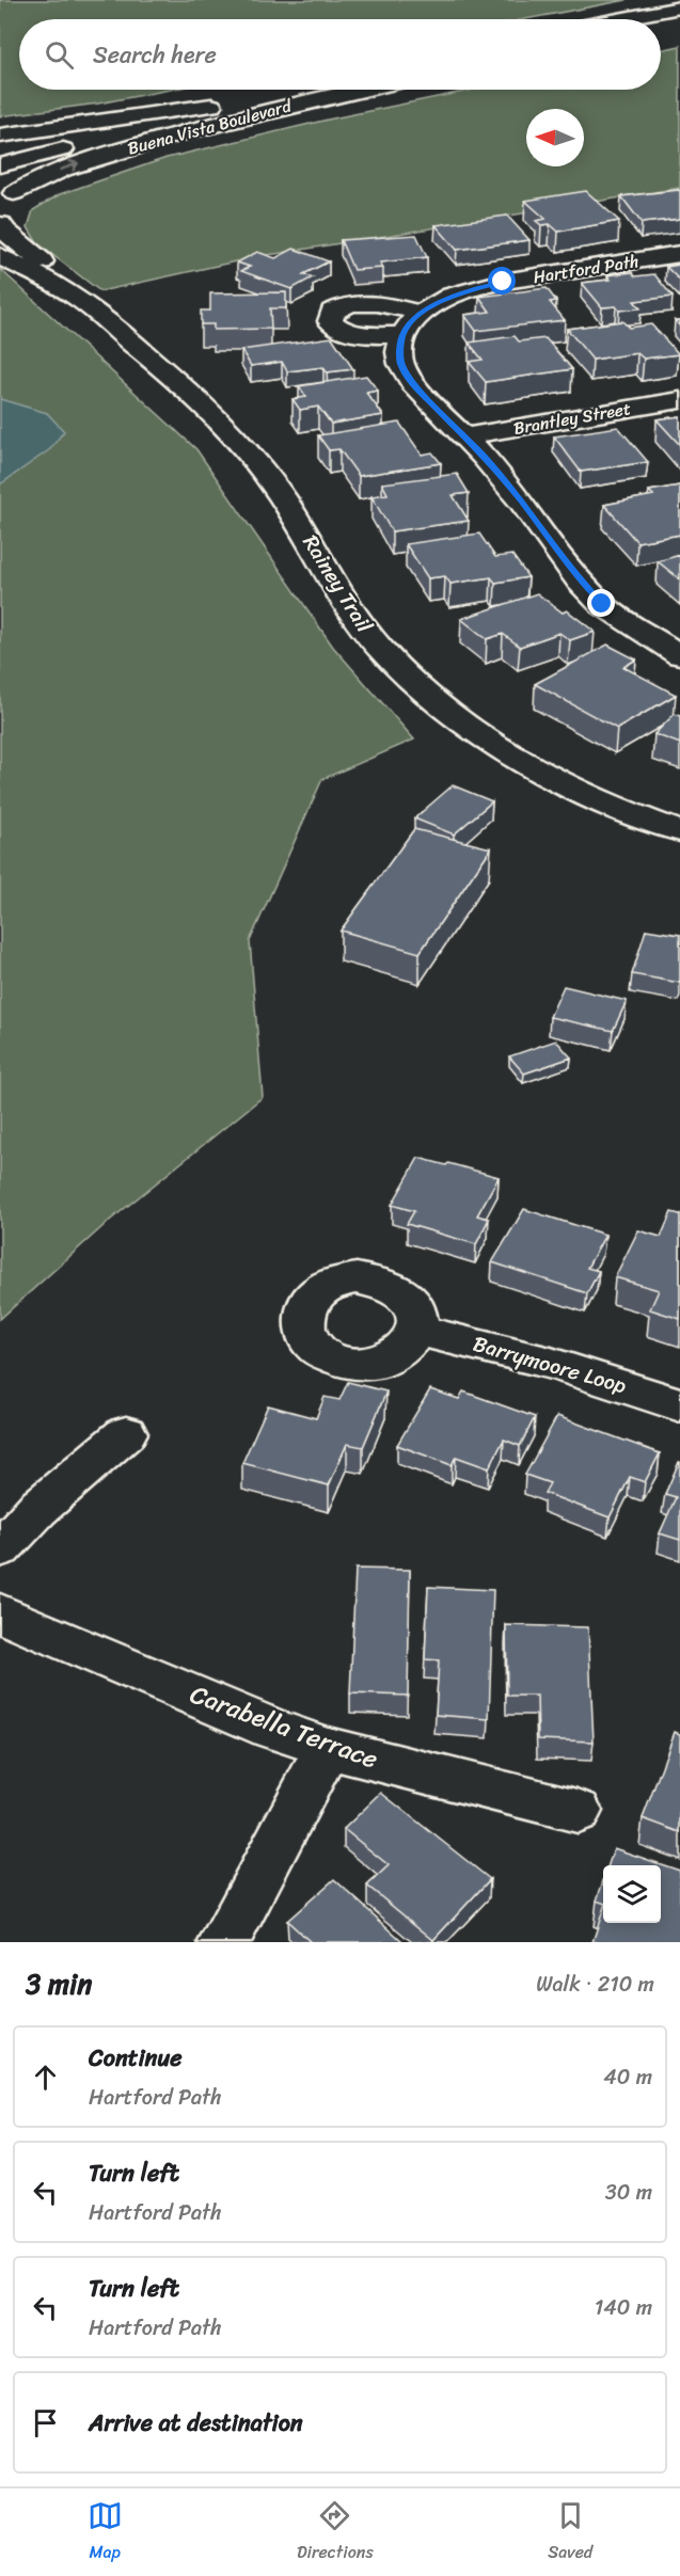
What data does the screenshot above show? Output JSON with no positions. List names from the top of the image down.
{
  "streets": {
    "street": [
      "Buena Vista Boulevard",
      "Hartford Path",
      "Brantley Street",
      "Rainey Trail",
      "Barrymoore Loop",
      "Carabella Terrace"
    ]
  },
  "crossings": [
    ["Buena Vista Boulevard", "Rainey Trail"]
  ],
  "north": "left",
  "page": {
    "search": "Search here",
    "heading": ["3 min", "Walk · 210 m"],
    "list": [
      ["Continue", "Hartford Path", "40 m"],
      ["Turn left", "Hartford Path", "30 m"],
      ["Turn left", "Hartford Path", "140 m"],
      "Arrive at destination"
    ],
    "nav": ["Map", "Directions", "Saved"]
  }
}
